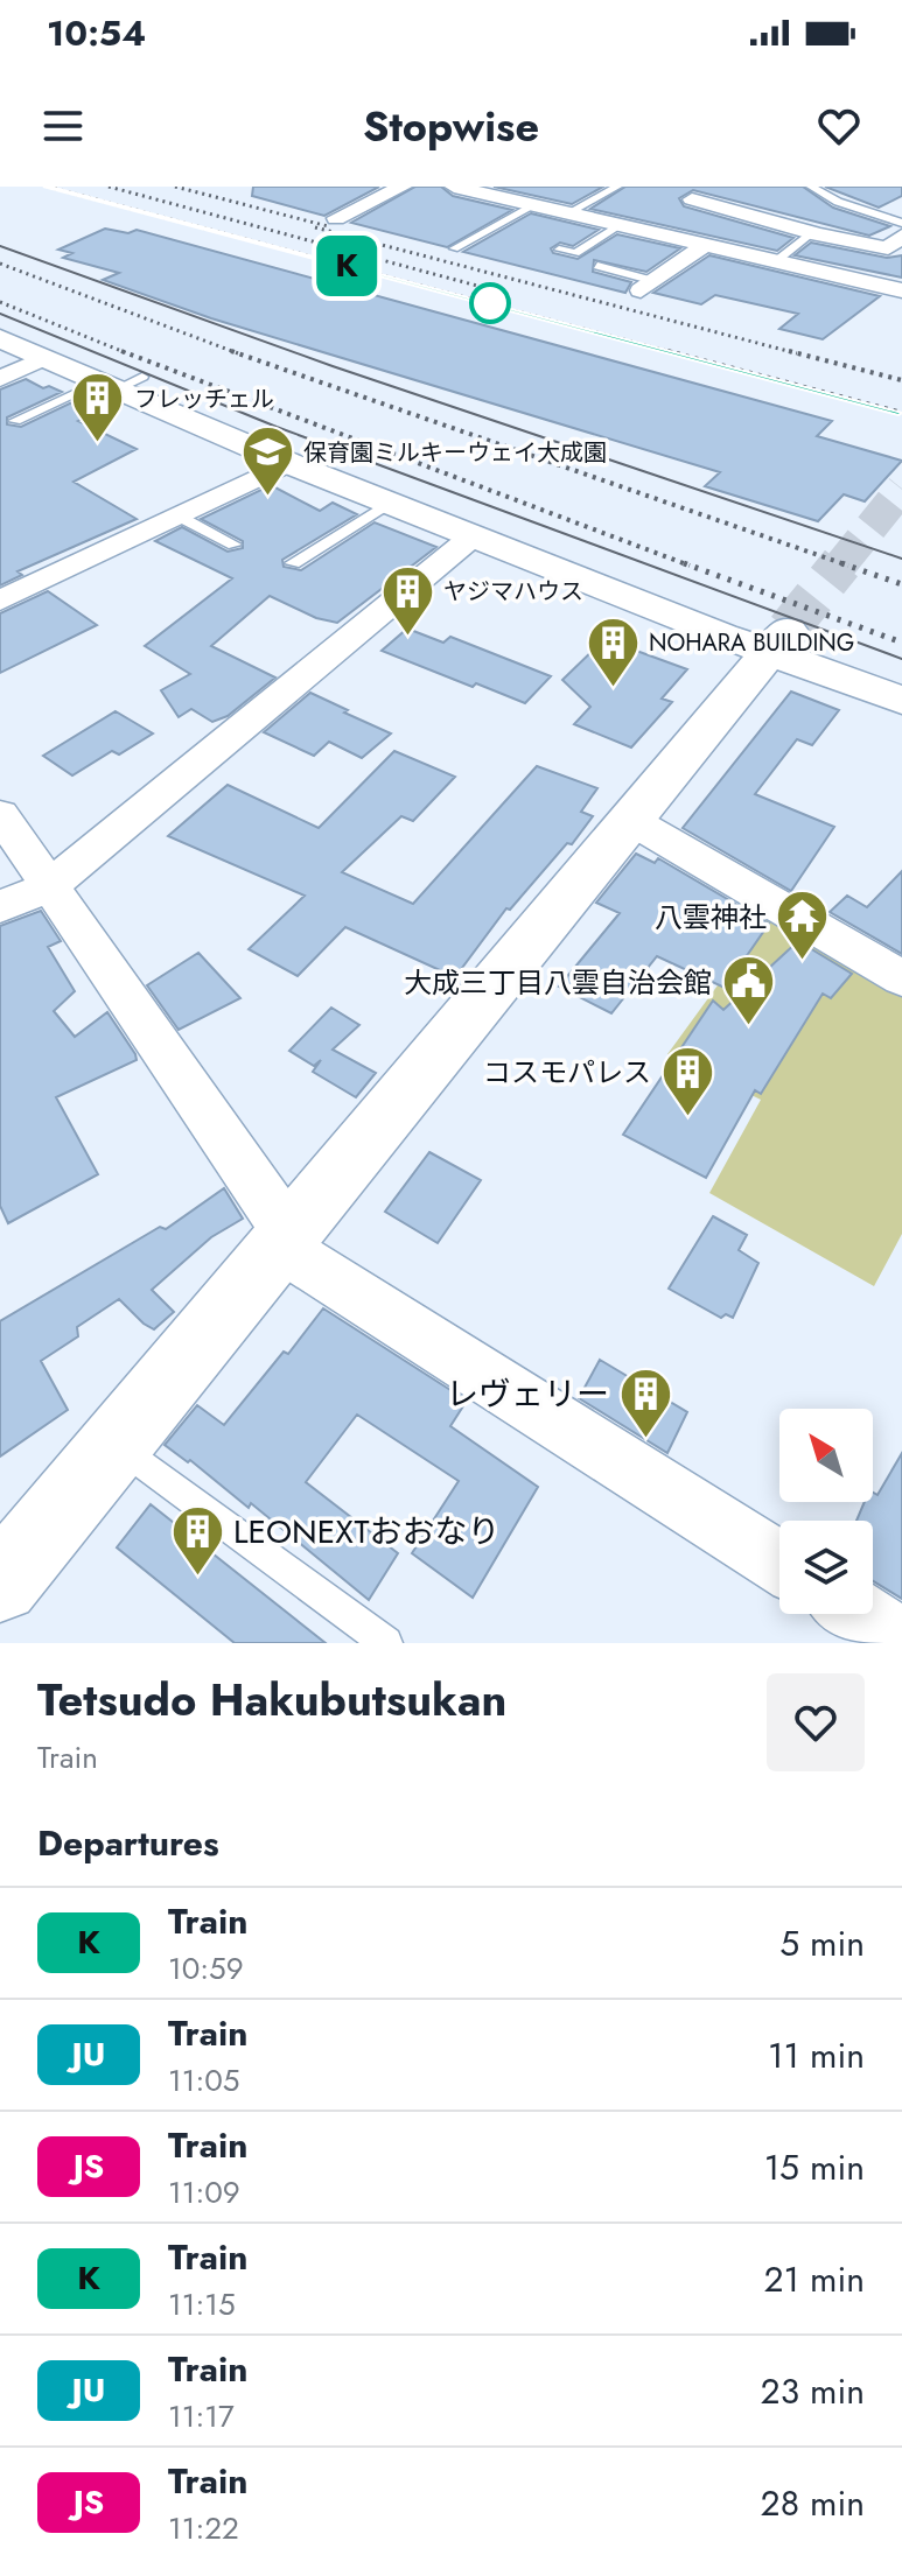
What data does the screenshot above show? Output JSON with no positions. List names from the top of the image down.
{
  "places": {
    "building": [
      "フレッチェル",
      "ヤジマハウス",
      "NOHARA BUILDING",
      "コスモパレス",
      "レヴェリー",
      "LEONEXTおおなり"
    ],
    "school or university": ["保育園ミルキーウェイ大成園"],
    "temple": ["八雲神社"],
    "public building": ["大成三丁目八雲自治会館"]
  },
  "north": "top left",
  "page": {
    "status": "10:54",
    "header": "Stopwise",
    "on_map": "K",
    "heading": [
      ["Tetsudo Hakubutsukan", "Train"],
      "Departures"
    ],
    "list": [
      {
        "mark": "K",
        "name": "Train",
        "note": "10:59",
        "value": "5 min"
      },
      {
        "mark": "JU",
        "name": "Train",
        "note": "11:05",
        "value": "11 min"
      },
      {
        "mark": "JS",
        "name": "Train",
        "note": "11:09",
        "value": "15 min"
      },
      {
        "mark": "K",
        "name": "Train",
        "note": "11:15",
        "value": "21 min"
      },
      {
        "mark": "JU",
        "name": "Train",
        "note": "11:17",
        "value": "23 min"
      },
      {
        "mark": "JS",
        "name": "Train",
        "note": "11:22",
        "value": "28 min"
      }
    ]
  }
}
